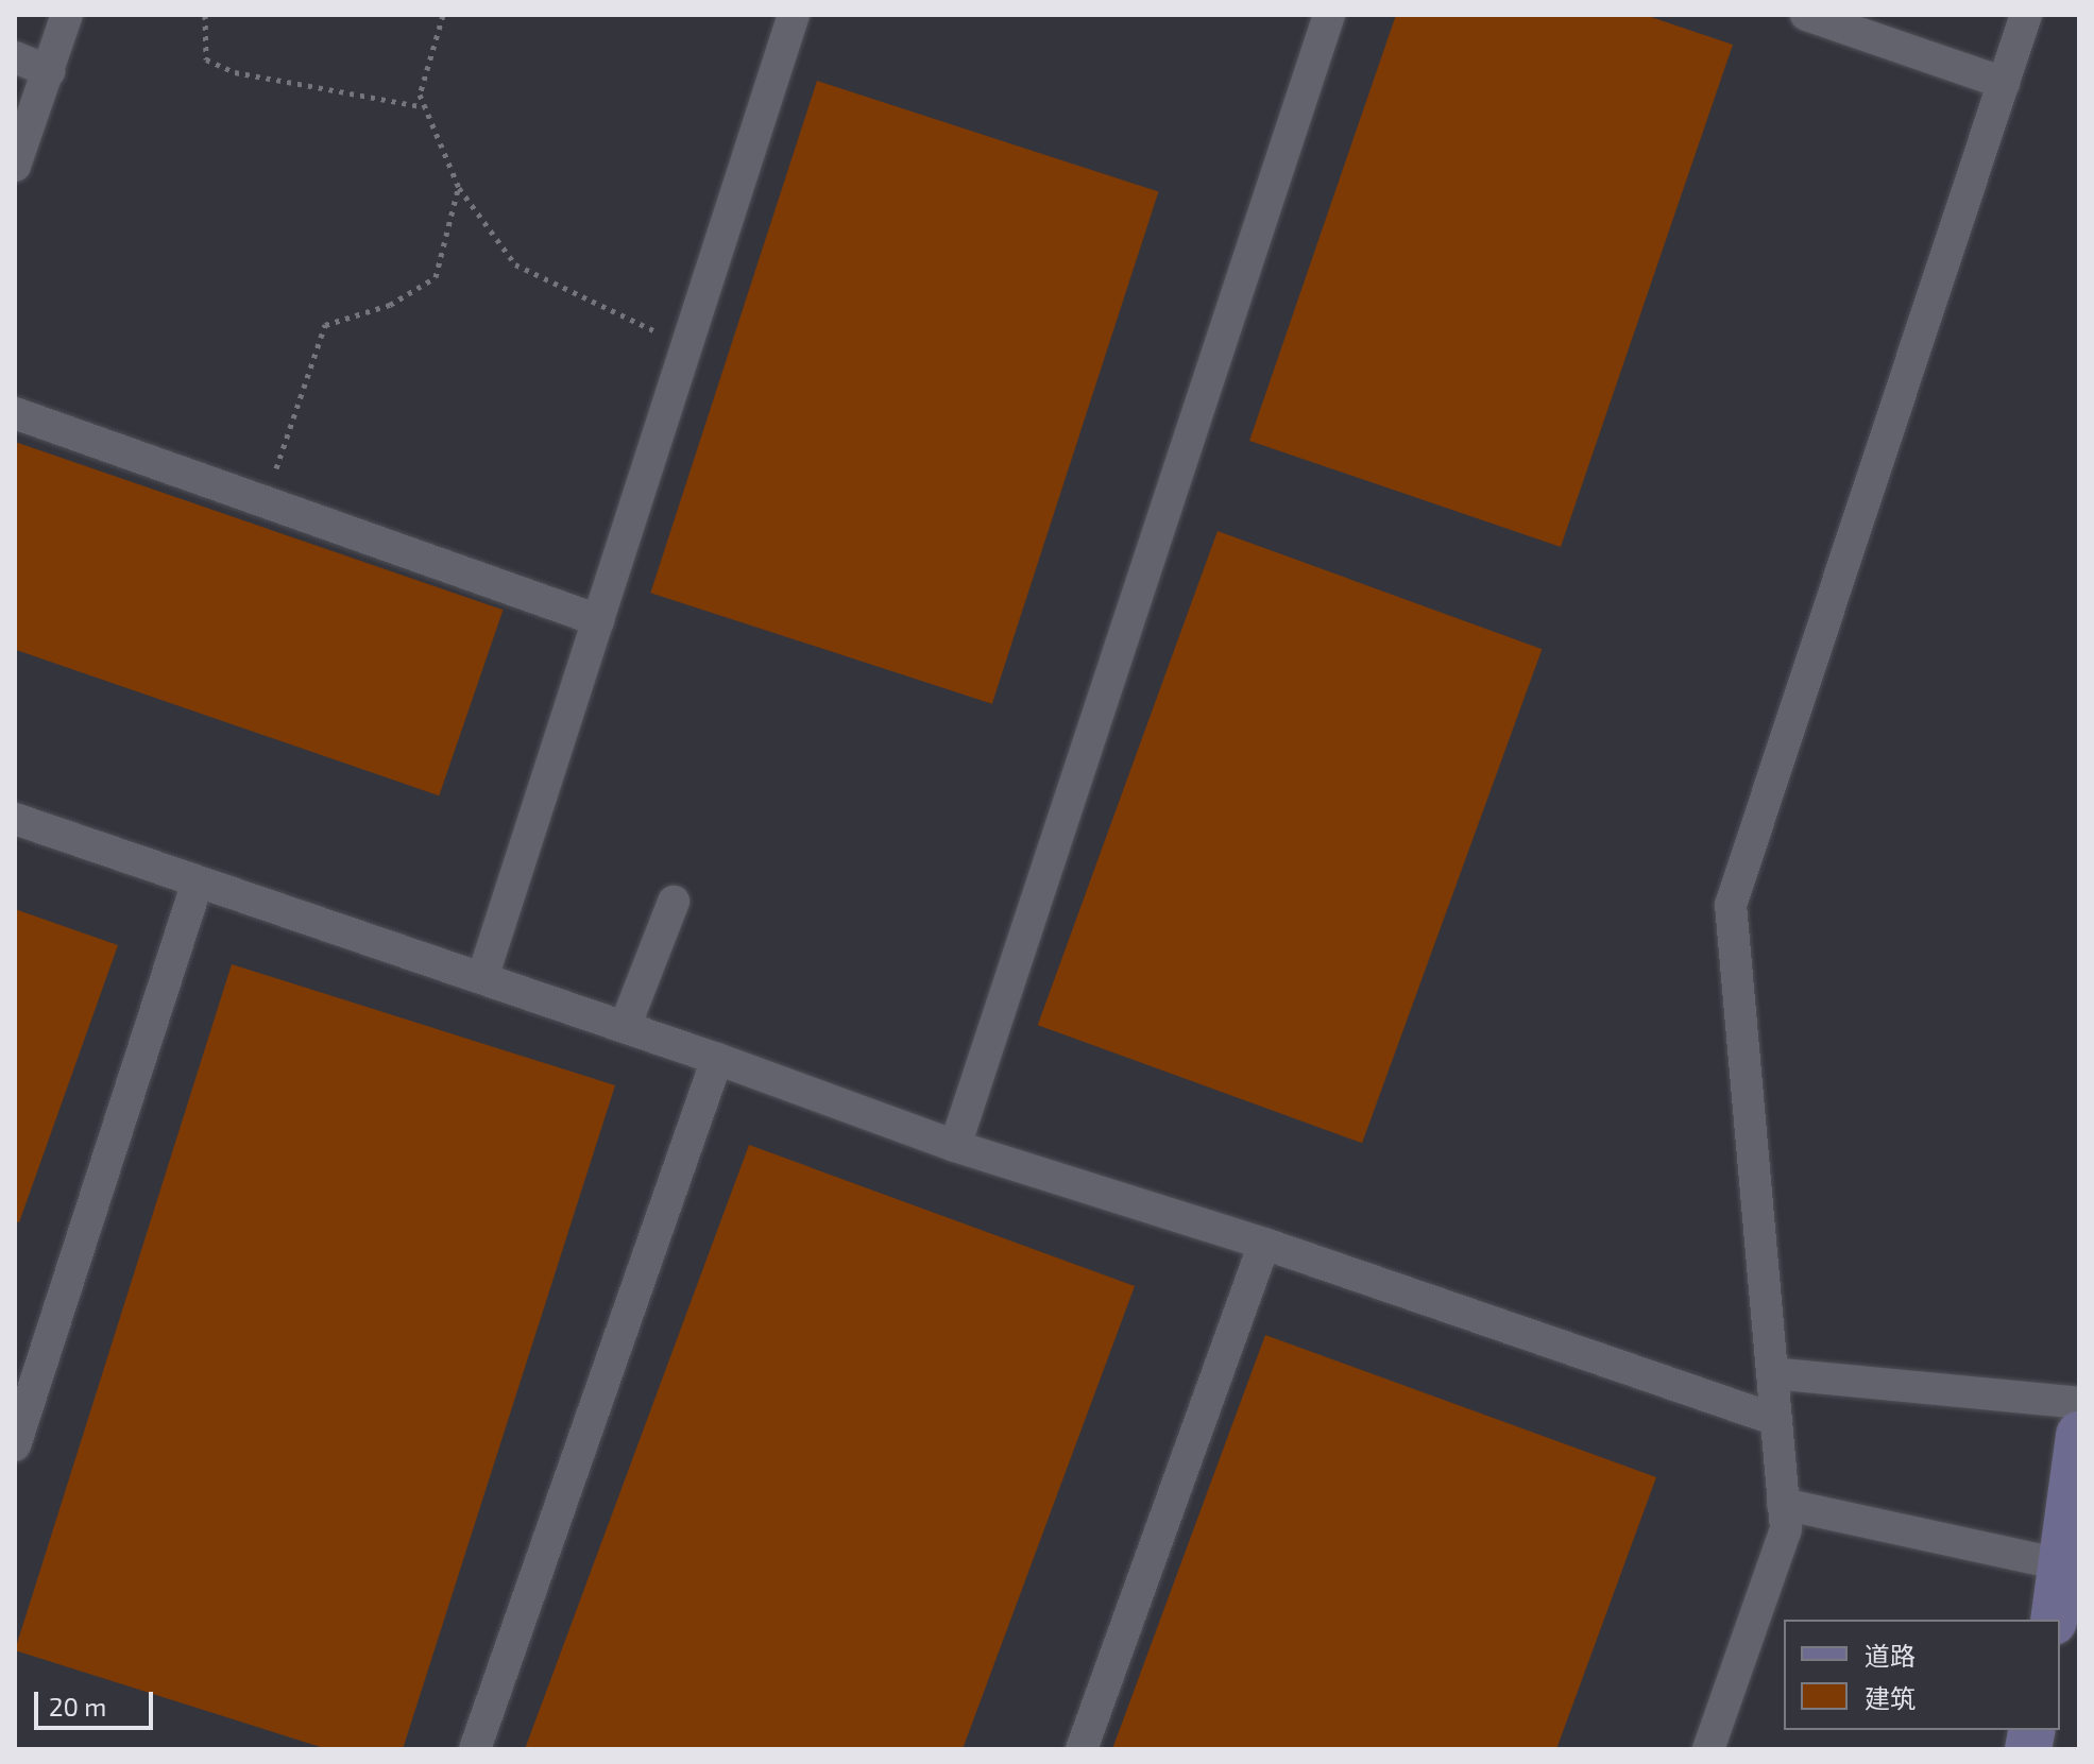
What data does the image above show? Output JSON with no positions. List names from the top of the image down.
{
  "legend": ["道路", "建筑"],
  "scale_bar": "20 m"
}
